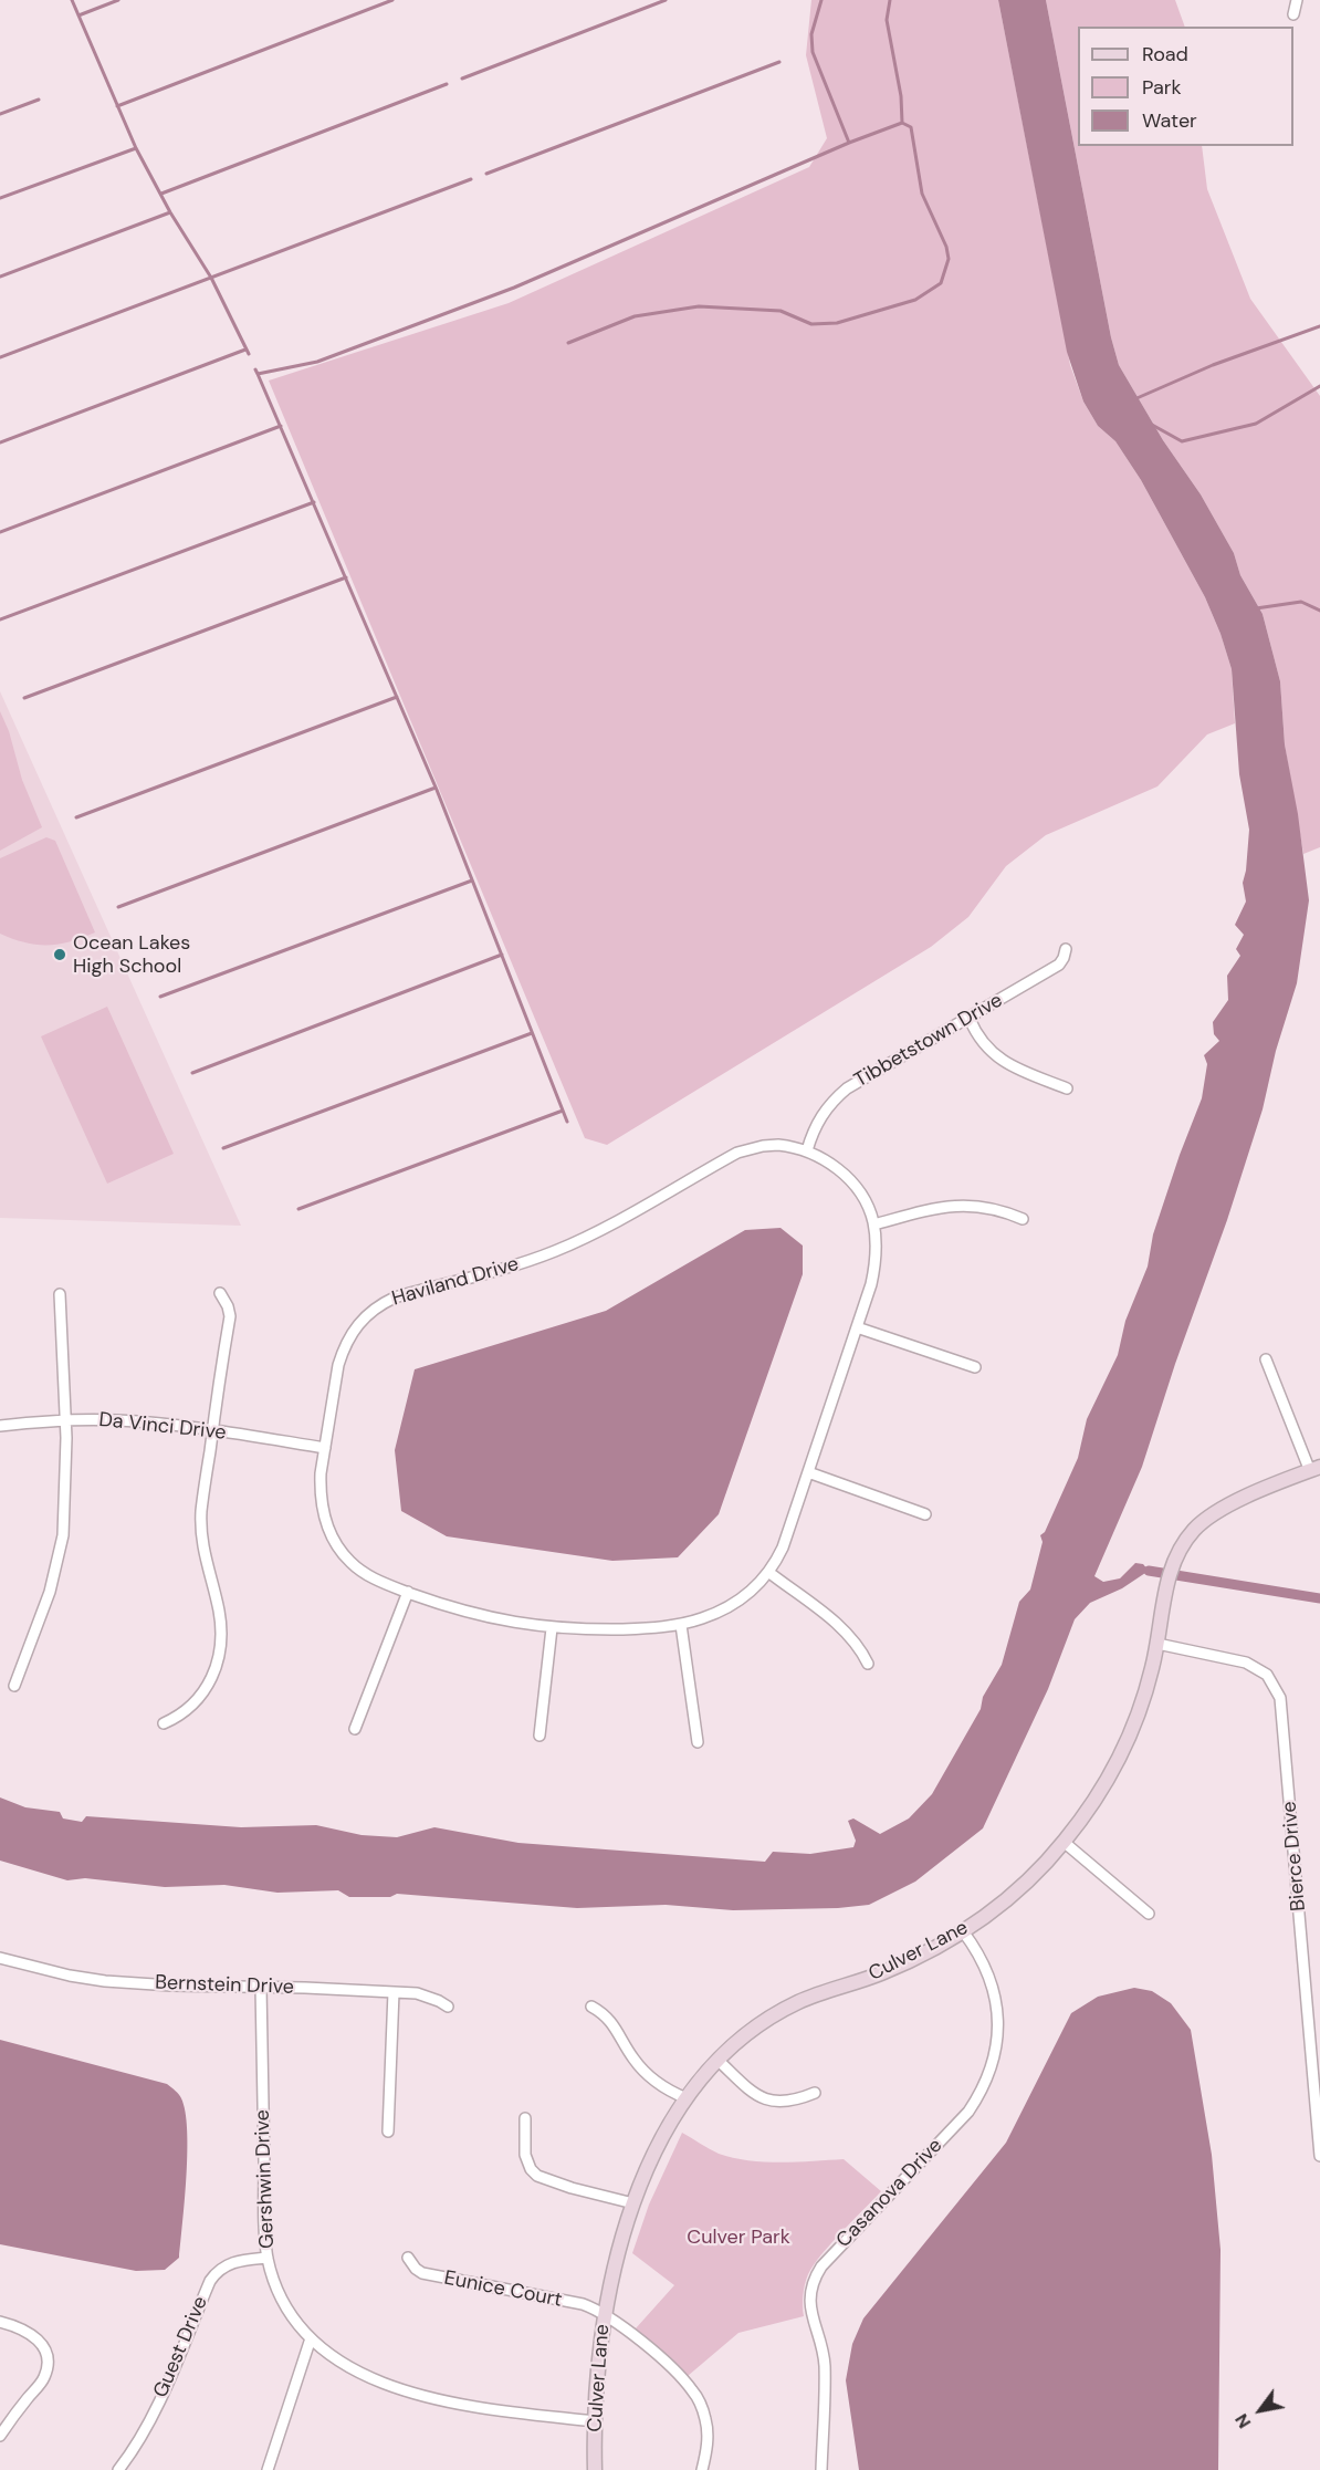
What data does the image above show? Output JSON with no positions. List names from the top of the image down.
{
  "streets": {
    "street": [
      "Tibbetstown Drive",
      "Haviland Drive",
      "Da Vinci Drive",
      "Bierce Drive",
      "Culver Lane",
      "Bernstein Drive",
      "Gershwin Drive",
      "Casanova Drive",
      "Eunice Court",
      "Guest Drive"
    ]
  },
  "crossings": [
    ["Tibbetstown Drive", "Haviland Drive"],
    ["Haviland Drive", "Da Vinci Drive"],
    ["Bierce Drive", "Culver Lane"],
    ["Culver Lane", "Gershwin Drive"],
    ["Culver Lane", "Casanova Drive"],
    ["Culver Lane", "Eunice Court"],
    ["Bernstein Drive", "Gershwin Drive"],
    ["Gershwin Drive", "Guest Drive"]
  ],
  "parks": ["Culver Park"],
  "places": ["Ocean Lakes High School"],
  "legend": ["Road", "Park", "Water"],
  "north": "bottom left"
}
